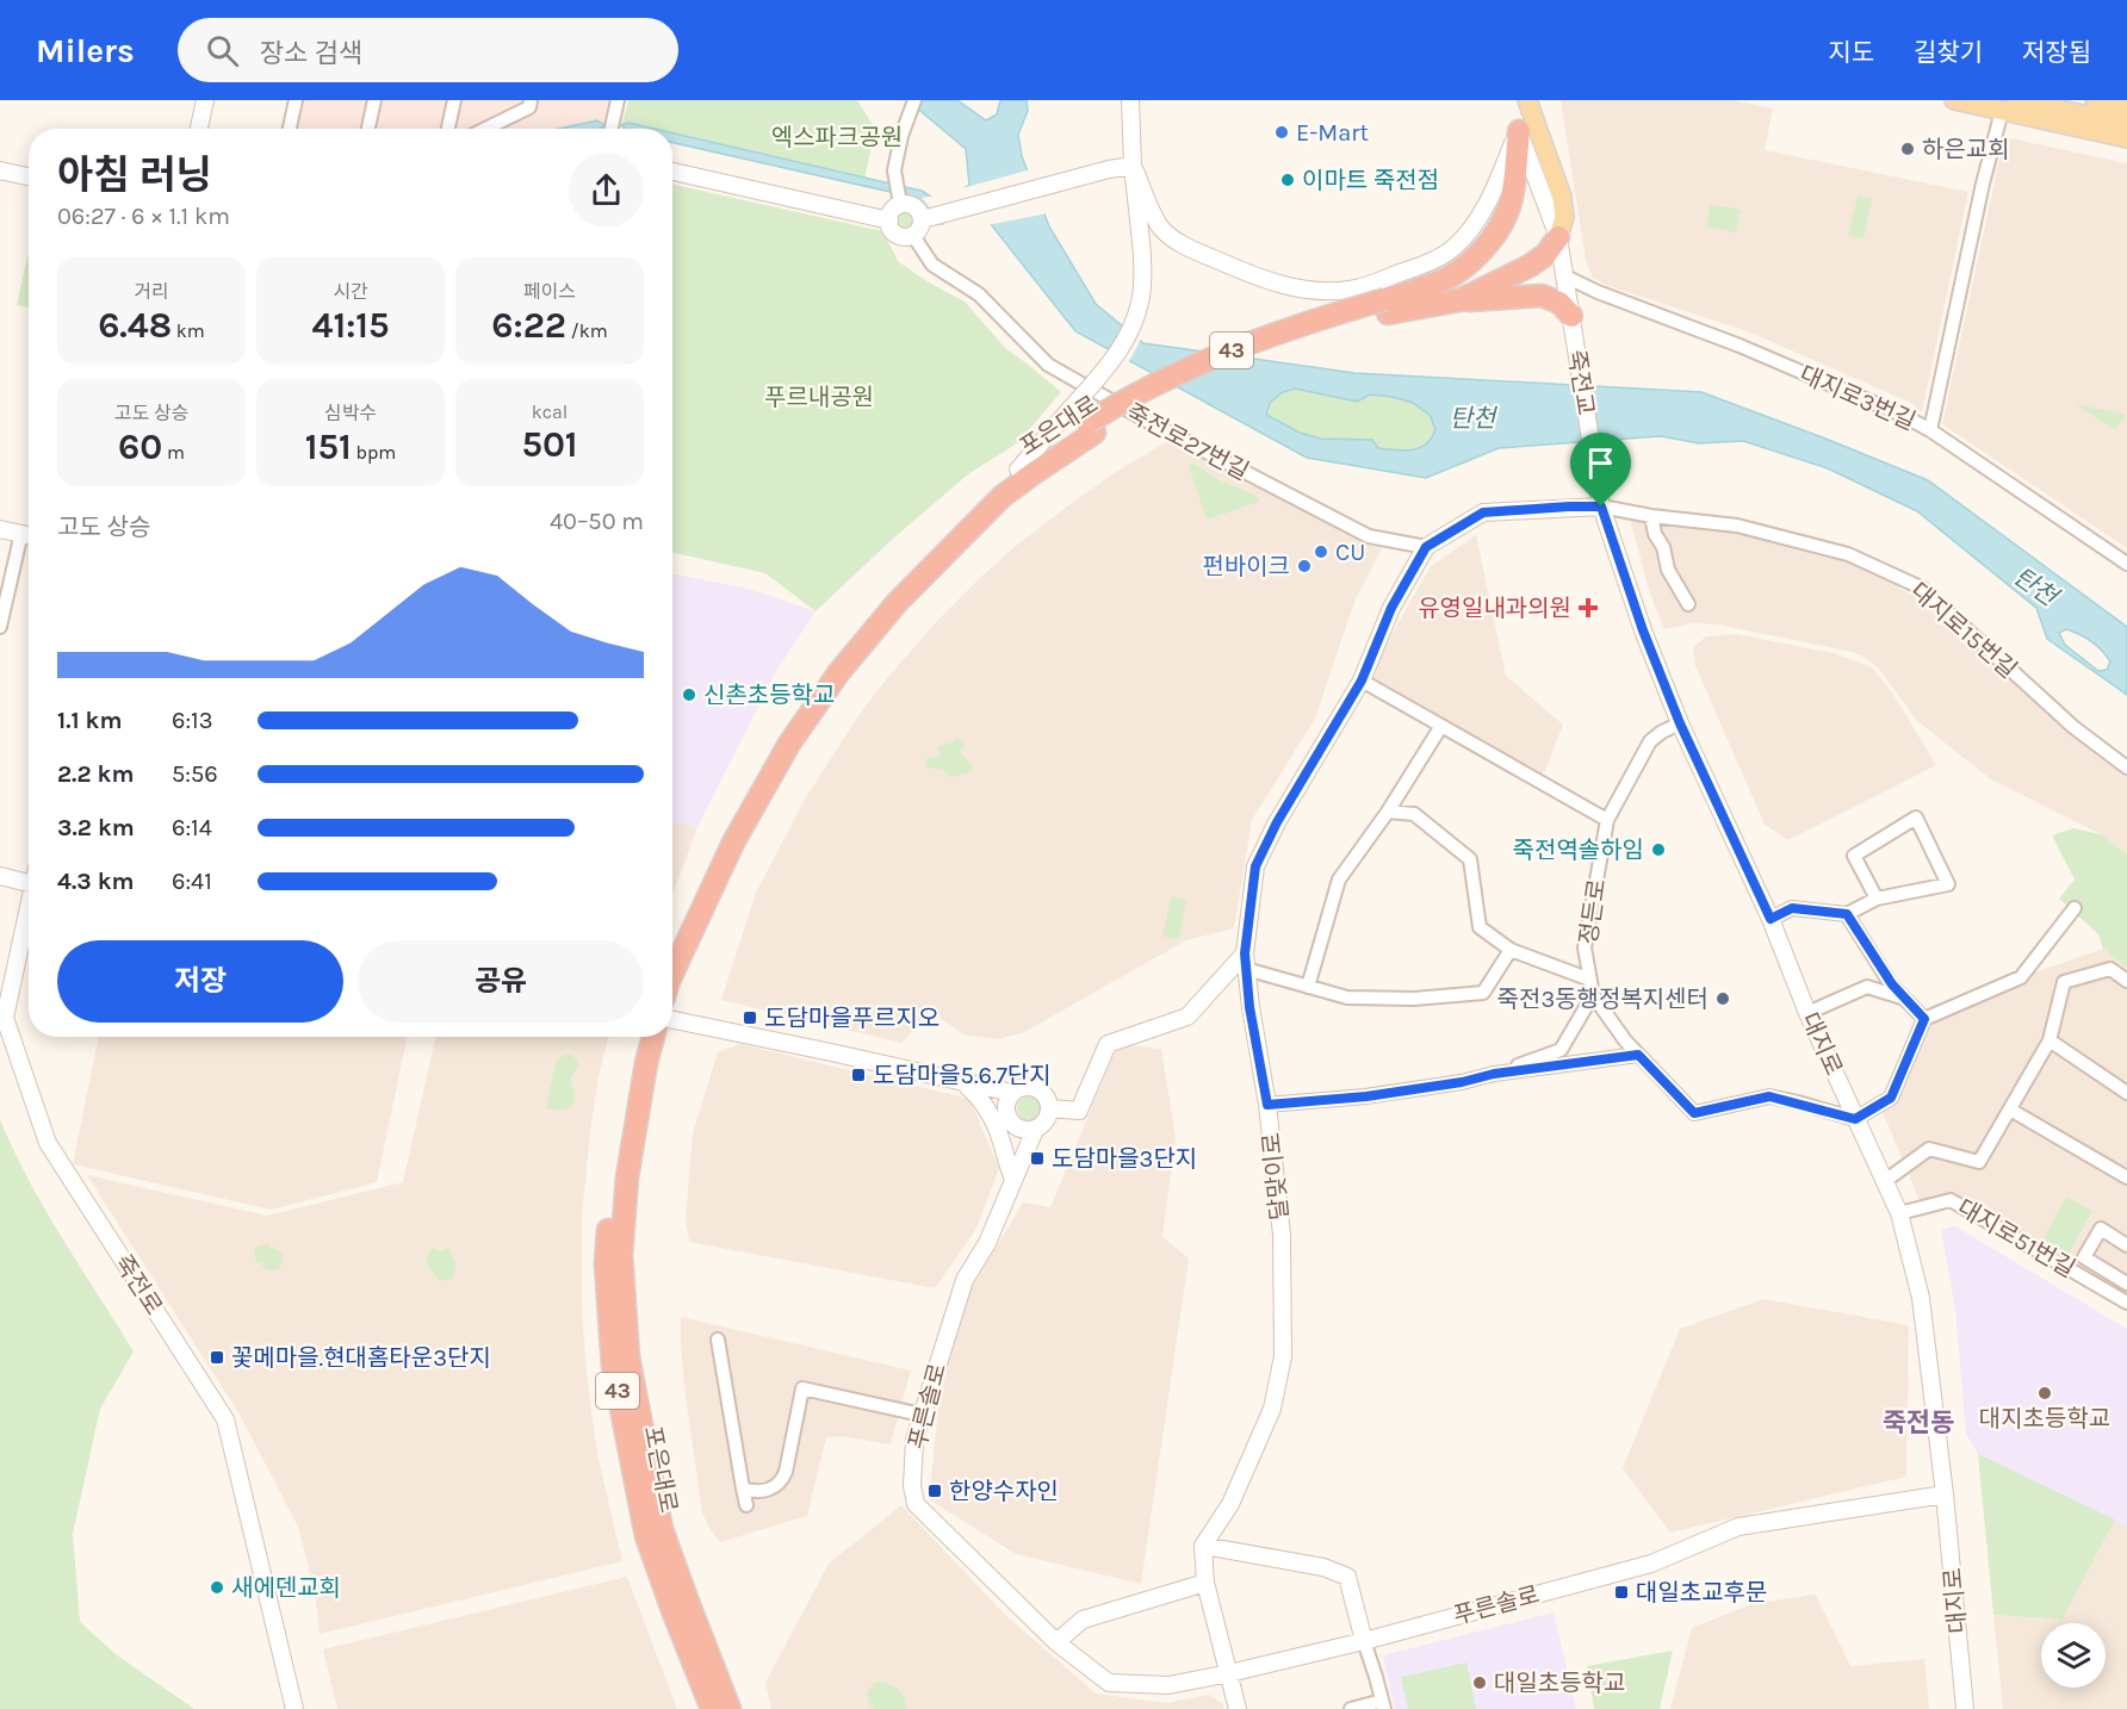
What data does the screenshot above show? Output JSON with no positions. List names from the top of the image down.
{
  "streets": {
    "highway": ["43", "포은대로"],
    "street": [
      "죽전교",
      "대지로3번길",
      "죽전로27번길",
      "대지로15번길",
      "정든로",
      "대지로",
      "달맞이로",
      "대지로51번길",
      "죽전로",
      "푸른솔로"
    ]
  },
  "crossings": [
    ["43", "포은대로"],
    ["죽전교", "대지로"],
    ["죽전로27번길", "달맞이로"],
    ["대지로15번길", "대지로"],
    ["대지로15번길", "달맞이로"],
    ["정든로", "대지로"],
    ["대지로", "달맞이로"],
    ["대지로", "대지로51번길"],
    ["대지로", "푸른솔로"]
  ],
  "districts": ["죽전동"],
  "water": ["탄천"],
  "parks": ["엑스파크공원", "푸르내공원"],
  "places": {
    "other": [
      "E-Mart",
      "하은교회",
      "이마트 죽전점",
      "CU",
      "펀바이크",
      "신촌초등학교",
      "죽전역솔하임",
      "죽전3동행정복지센터",
      "대지초등학교",
      "새에덴교회",
      "대일초등학교"
    ],
    "health": ["유영일내과의원"],
    "transit": [
      "도담마을푸르지오",
      "도담마을5.6.7단지",
      "도담마을3단지",
      "꽃메마을.현대홈타운3단지",
      "한양수자인",
      "대일초교후문"
    ]
  },
  "page": {
    "header": "Milers",
    "search": "장소 검색",
    "nav": ["지도", "길찾기", "저장됨"],
    "heading": ["아침 러닝", "06:27 · 6 × 1.1 km"],
    "stats": [
      ["거리", "6.48 km"],
      ["시간", "41:15"],
      ["페이스", "6:22 /km"],
      ["고도 상승", "60 m"],
      ["심박수", "151 bpm"],
      ["kcal", "501"]
    ],
    "chart": ["고도 상승", "40–50 m"],
    "list": [
      {
        "name": "1.1 km",
        "note": "6:13"
      },
      {
        "name": "2.2 km",
        "note": "5:56"
      },
      {
        "name": "3.2 km",
        "note": "6:14"
      },
      {
        "name": "4.3 km",
        "note": "6:41"
      }
    ],
    "buttons": ["저장", "공유"]
  }
}
